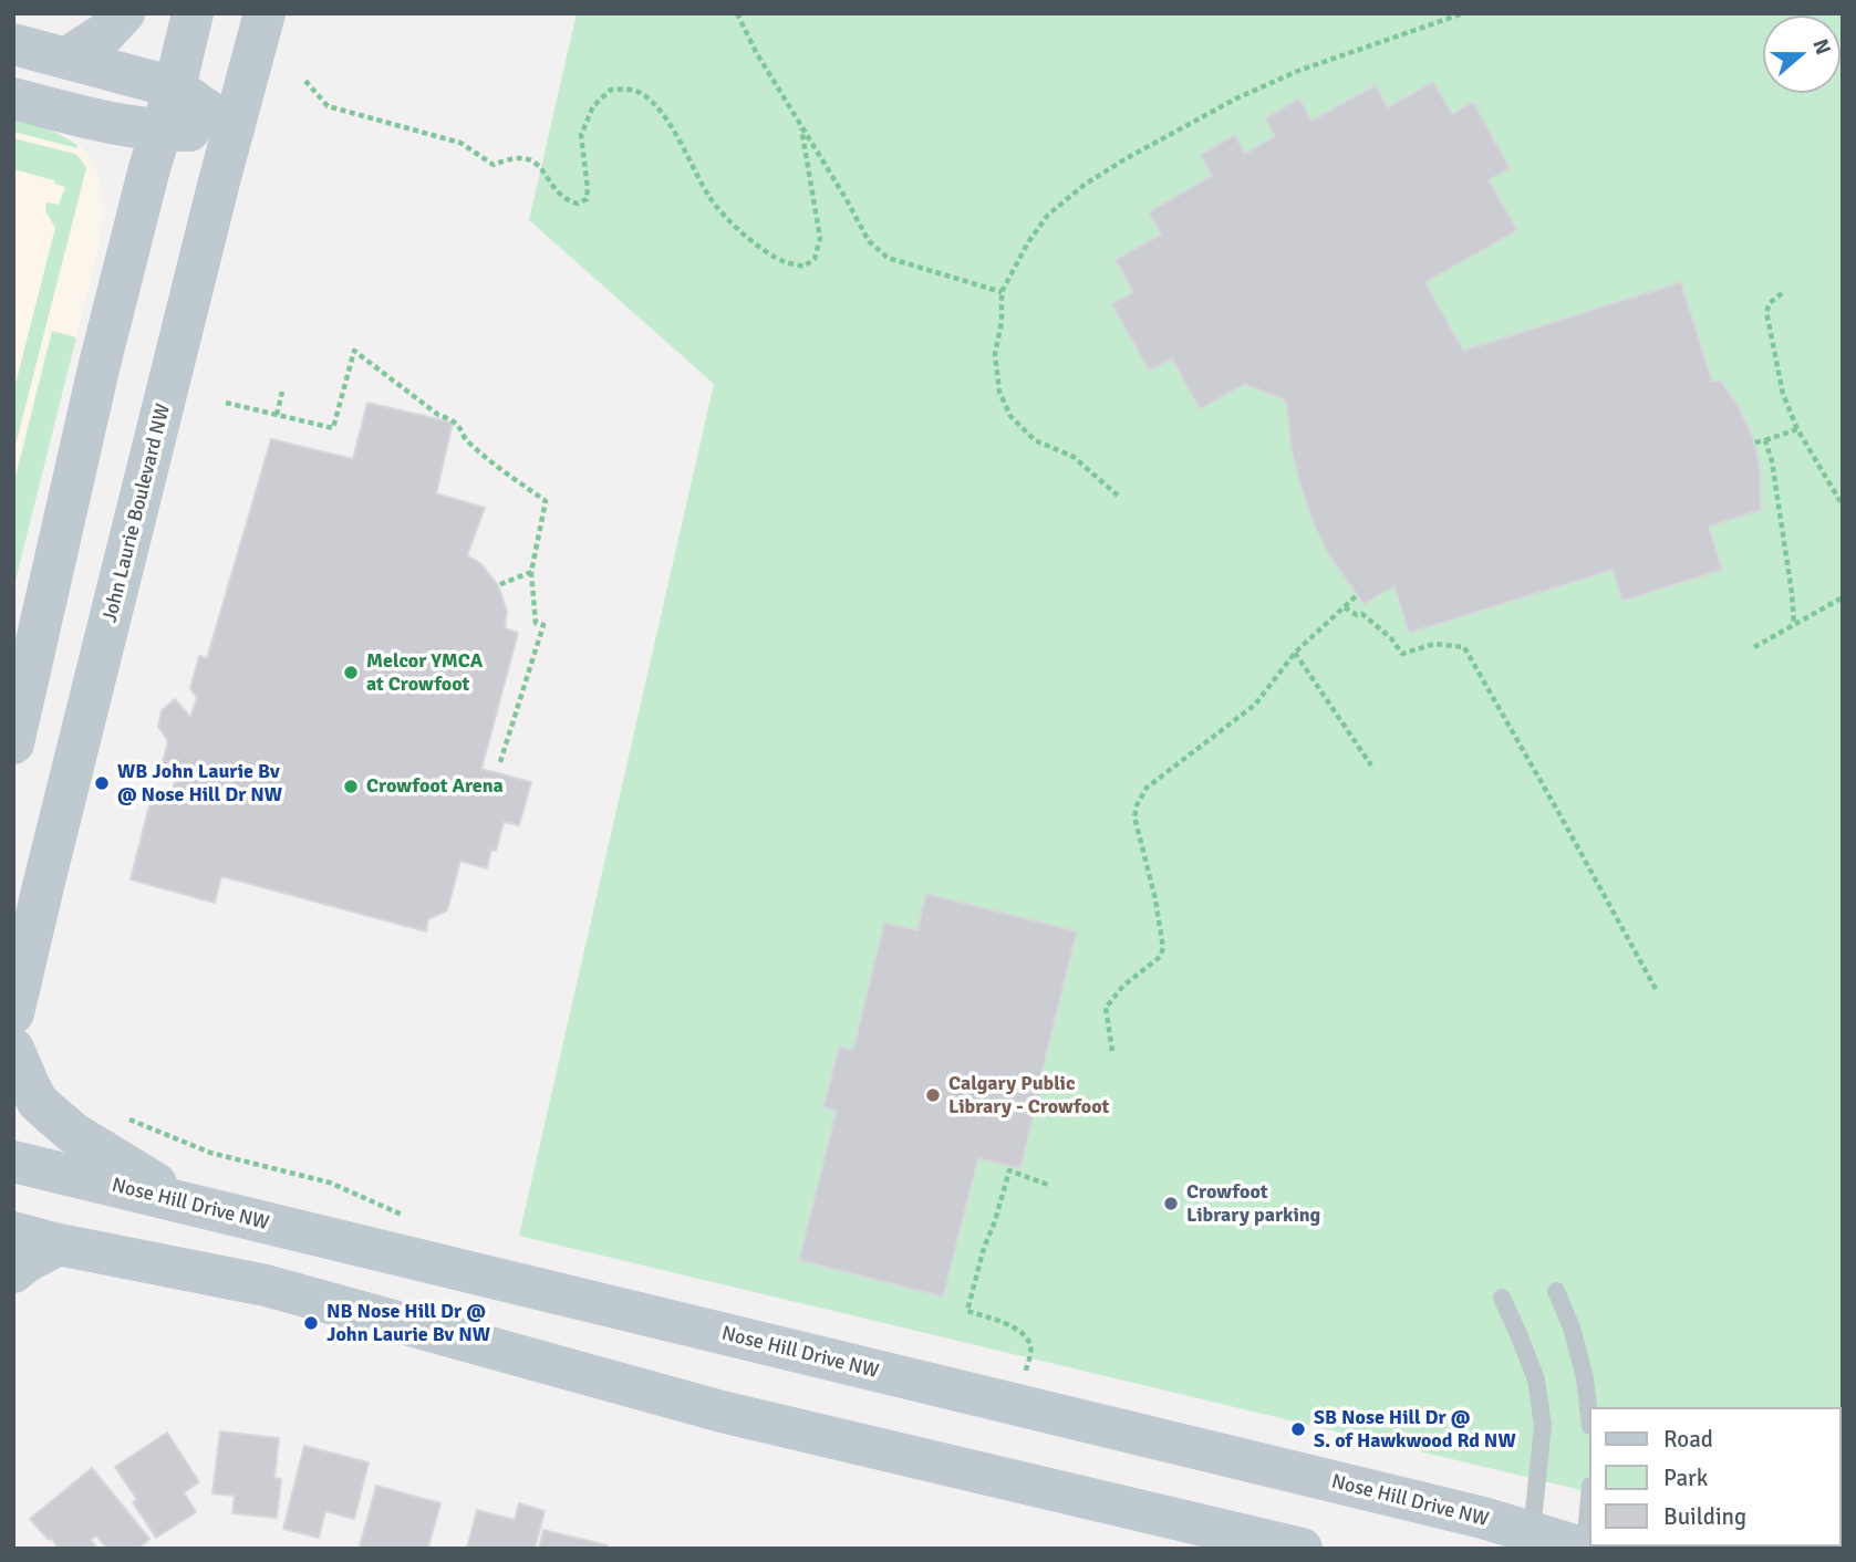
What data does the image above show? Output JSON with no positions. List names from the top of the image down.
{
  "streets": {
    "main road": ["John Laurie Boulevard NW", "Nose Hill Drive NW"]
  },
  "places": [
    "Melcor YMCA at Crowfoot",
    "WB John Laurie Bv @ Nose Hill Dr NW",
    "Crowfoot Arena",
    "Calgary Public Library - Crowfoot",
    "Crowfoot Library parking",
    "NB Nose Hill Dr @ John Laurie Bv NW",
    "SB Nose Hill Dr @ S. of Hawkwood Rd NW"
  ],
  "legend": ["Road", "Park", "Building"],
  "north": "right"
}
